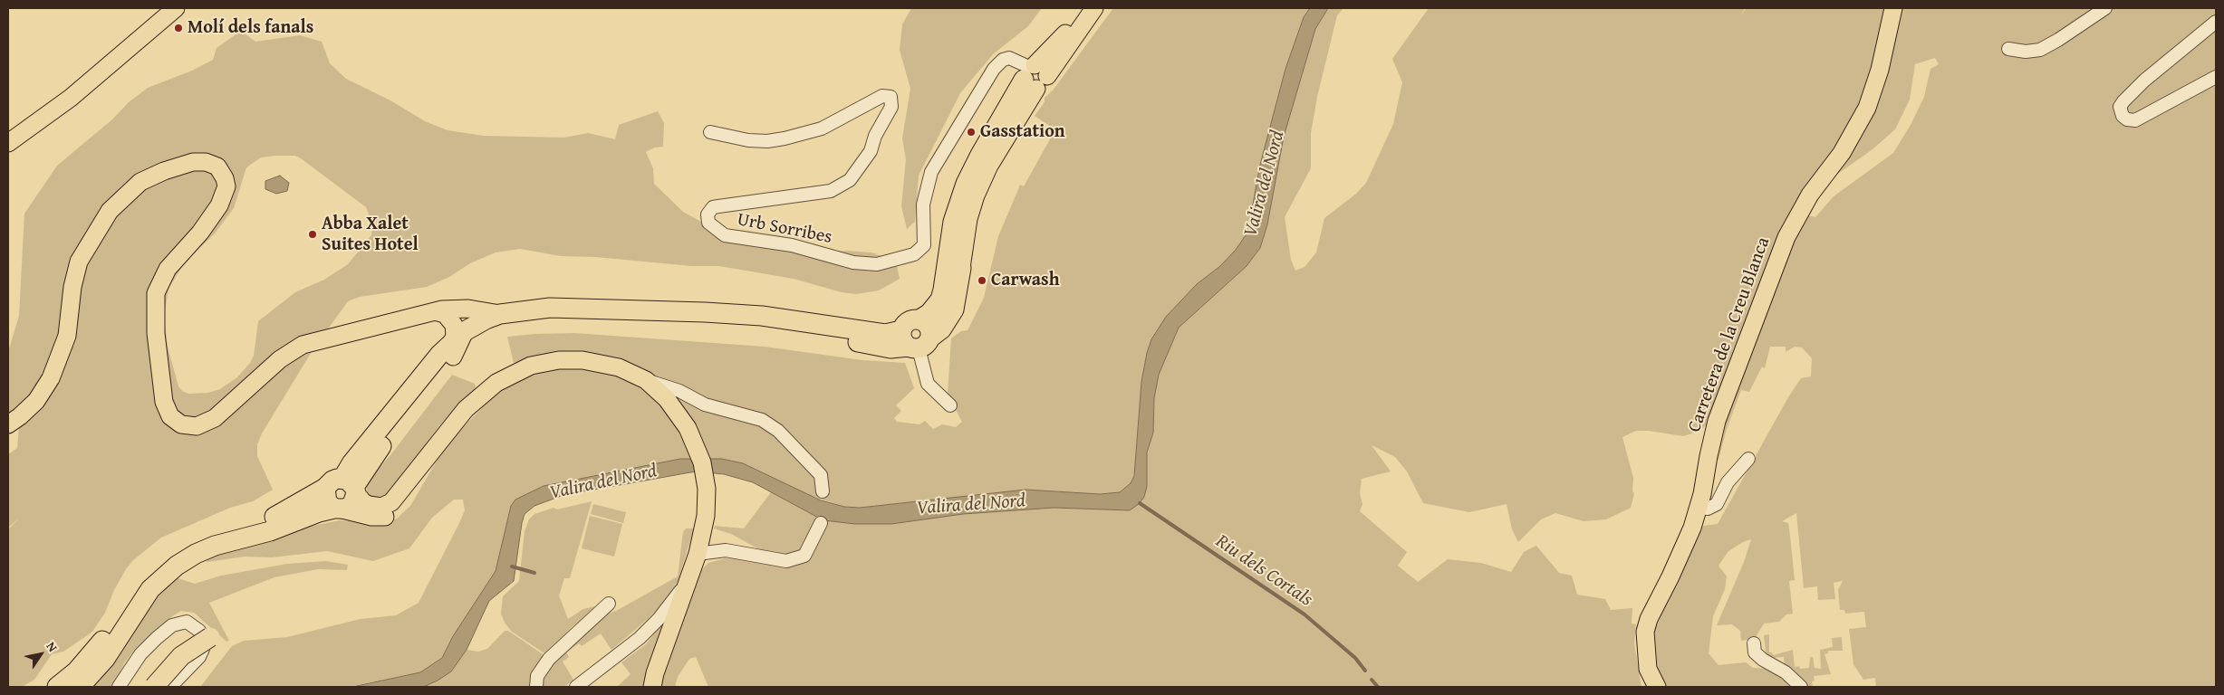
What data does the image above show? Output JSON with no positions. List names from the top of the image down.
{
  "streets": {
    "main road": ["Carretera de la Creu Blanca"],
    "street": ["Urb Sorribes"]
  },
  "water": ["Valira del Nord", "Riu dels Cortals"],
  "places": [
    "Molí dels fanals",
    "Gasstation",
    "Abba Xalet Suites Hotel",
    "Carwash"
  ],
  "north": "top right"
}
